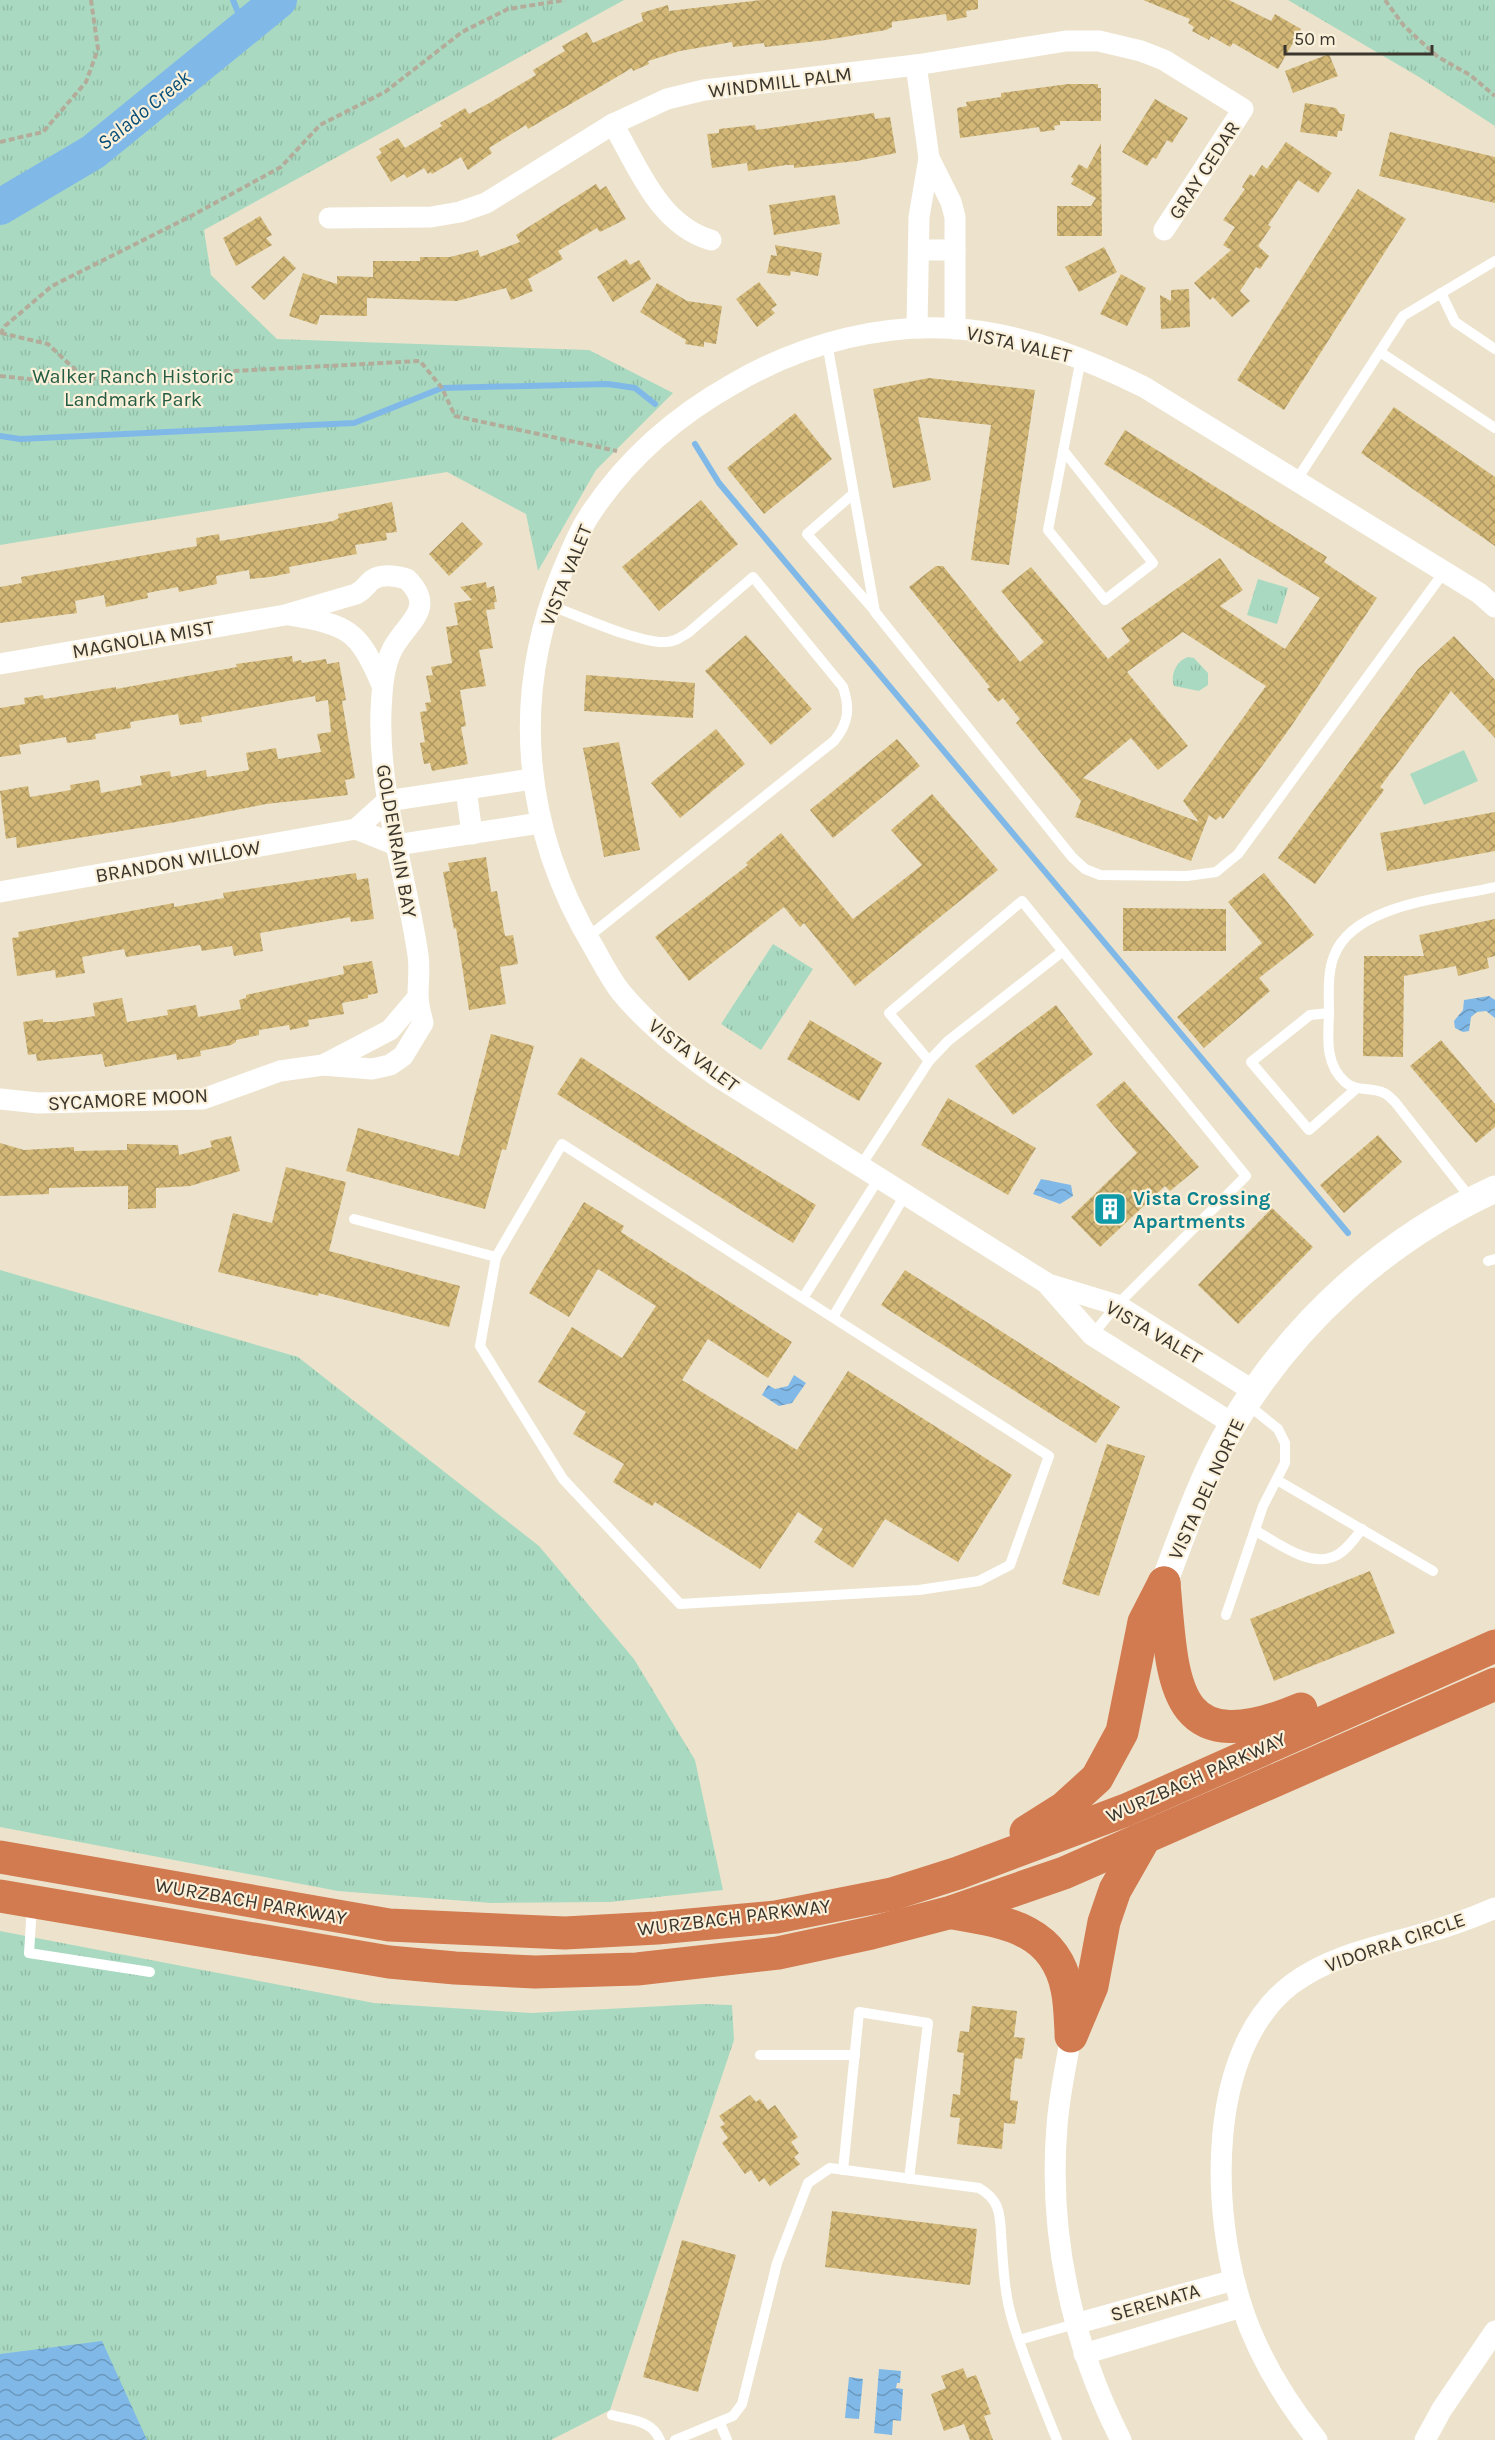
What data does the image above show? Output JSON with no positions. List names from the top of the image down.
{
  "streets": {
    "highway": ["WURZBACH PARKWAY"],
    "street": [
      "WINDMILL PALM",
      "GRAY CEDAR",
      "VISTA VALET",
      "MAGNOLIA MIST",
      "GOLDENRAIN BAY",
      "BRANDON WILLOW",
      "SYCAMORE MOON",
      "VISTA DEL NORTE",
      "VIDORRA CIRCLE",
      "SERENATA"
    ]
  },
  "crossings": [
    ["WINDMILL PALM", "GRAY CEDAR"],
    ["VISTA VALET", "VISTA DEL NORTE"],
    ["MAGNOLIA MIST", "GOLDENRAIN BAY"],
    ["GOLDENRAIN BAY", "SYCAMORE MOON"],
    ["VIDORRA CIRCLE", "SERENATA"]
  ],
  "water": ["Salado Creek"],
  "parks": ["Walker Ranch Historic Landmark Park"],
  "places": {
    "building": ["Vista Crossing Apartments"]
  },
  "scale_bar": "50 m"
}
